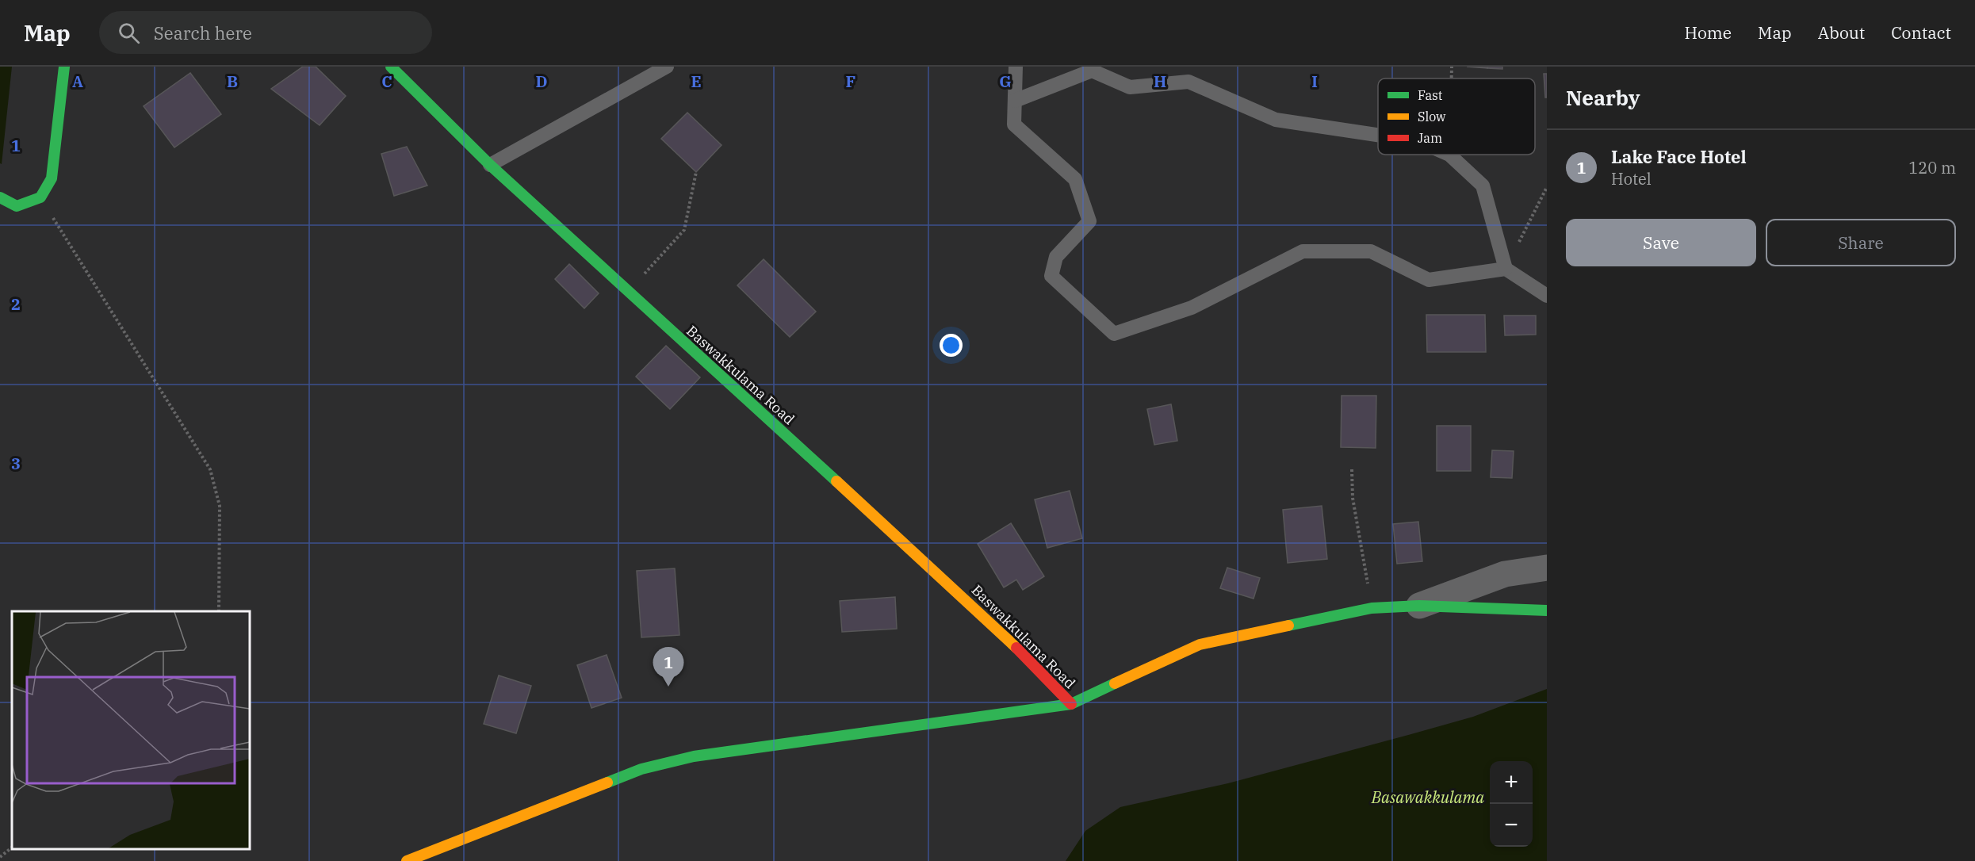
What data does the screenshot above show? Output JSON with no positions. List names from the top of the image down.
{
  "streets": {
    "street": ["Baswakkulama Road"]
  },
  "water": ["Basawakkulama"],
  "legend": ["Fast", "Slow", "Jam"],
  "page": {
    "header": "Map",
    "search": "Search here",
    "nav": [
      "Home",
      "Map",
      "About",
      "Contact"
    ],
    "heading": "Nearby",
    "list": [
      {
        "mark": "1",
        "name": "Lake Face Hotel",
        "note": "Hotel",
        "value": "120 m"
      }
    ],
    "buttons": ["Save", "Share"],
    "pins": "1",
    "map_buttons": ["+", "−"]
  },
  "grid": {
    "columns": [
      "A",
      "B",
      "C",
      "D",
      "E",
      "F",
      "G",
      "H",
      "I"
    ],
    "rows": ["1", "2", "3"]
  }
}
